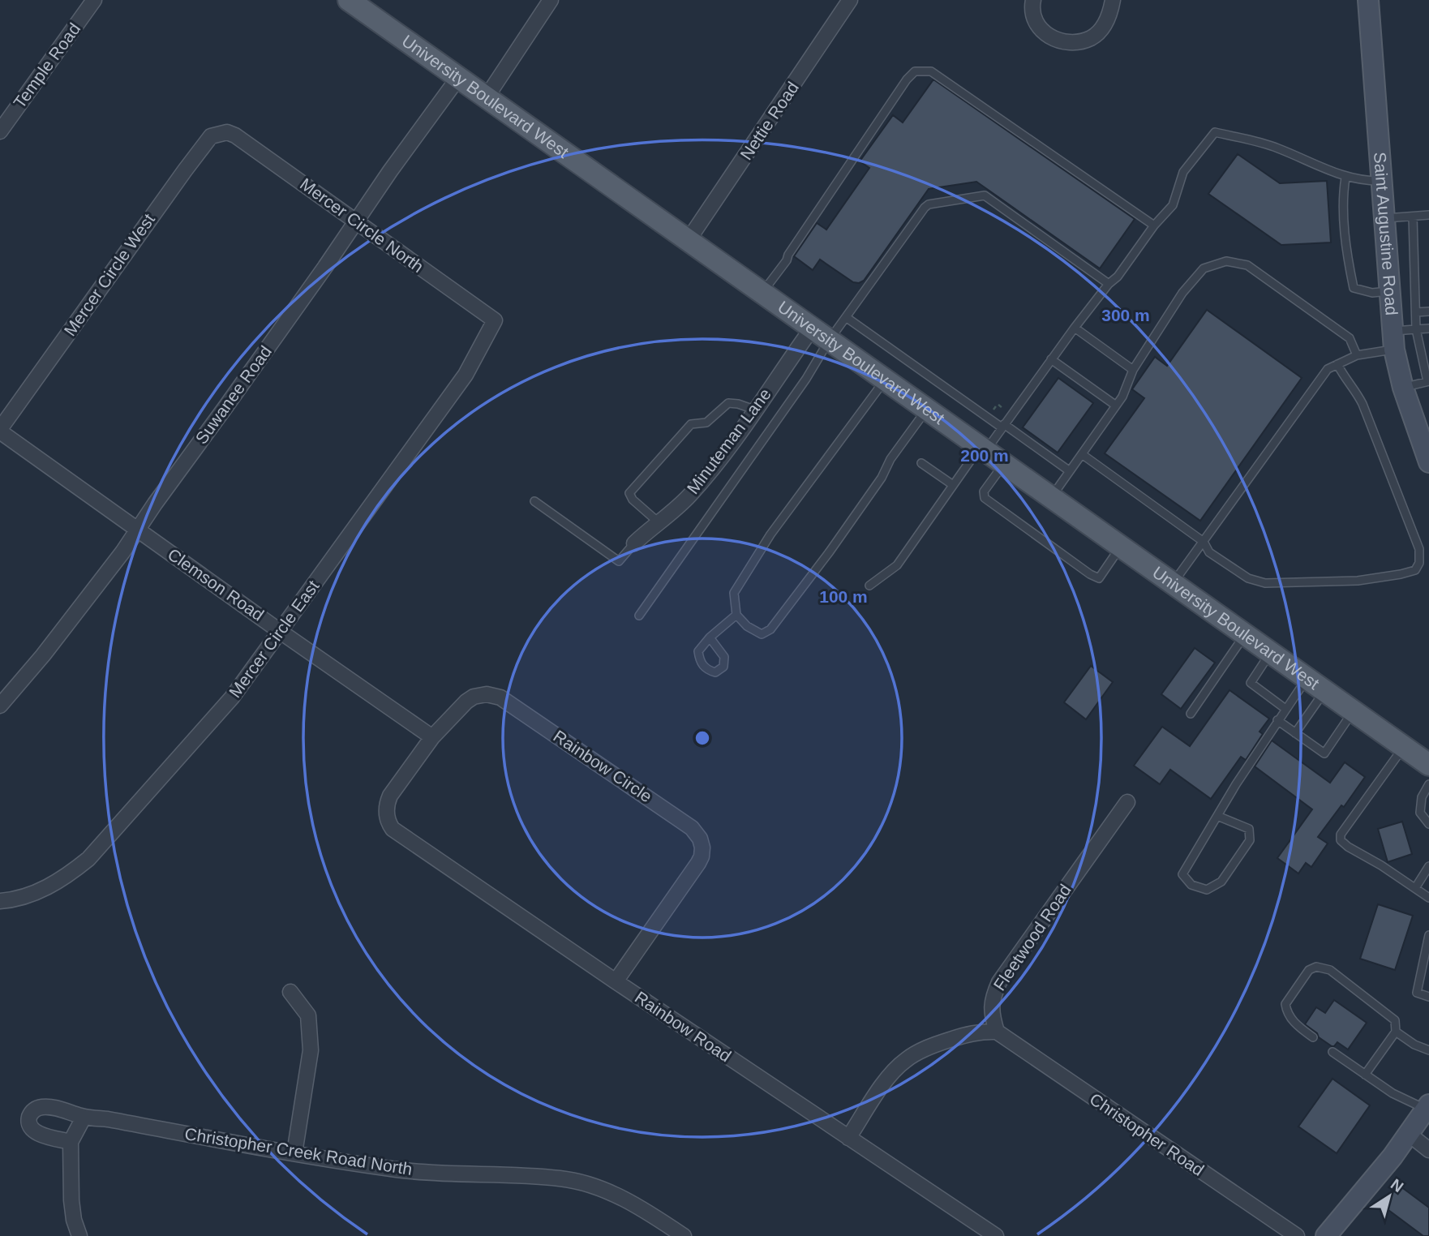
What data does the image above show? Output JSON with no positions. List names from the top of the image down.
{
  "streets": {
    "main road": ["University Boulevard West", "Saint Augustine Road"],
    "street": [
      "Temple Road",
      "Nettie Road",
      "Mercer Circle North",
      "Mercer Circle West",
      "Suwanee Road",
      "Minuteman Lane",
      "Clemson Road",
      "Mercer Circle East",
      "Rainbow Circle",
      "Fleetwood Road",
      "Rainbow Road",
      "Christopher Road",
      "Christopher Creek Road North"
    ]
  },
  "crossings": [
    ["University Boulevard West", "Nettie Road"],
    ["University Boulevard West", "Suwanee Road"],
    ["University Boulevard West", "Minuteman Lane"],
    ["Mercer Circle North", "Mercer Circle West"],
    ["Mercer Circle North", "Suwanee Road"],
    ["Mercer Circle North", "Mercer Circle East"],
    ["Mercer Circle West", "Clemson Road"],
    ["Suwanee Road", "Clemson Road"],
    ["Clemson Road", "Mercer Circle East"],
    ["Clemson Road", "Rainbow Circle"],
    ["Rainbow Circle", "Rainbow Road"],
    ["Fleetwood Road", "Christopher Road"]
  ],
  "north": "top right",
  "rings": ["300 m", "200 m", "100 m"]
}
